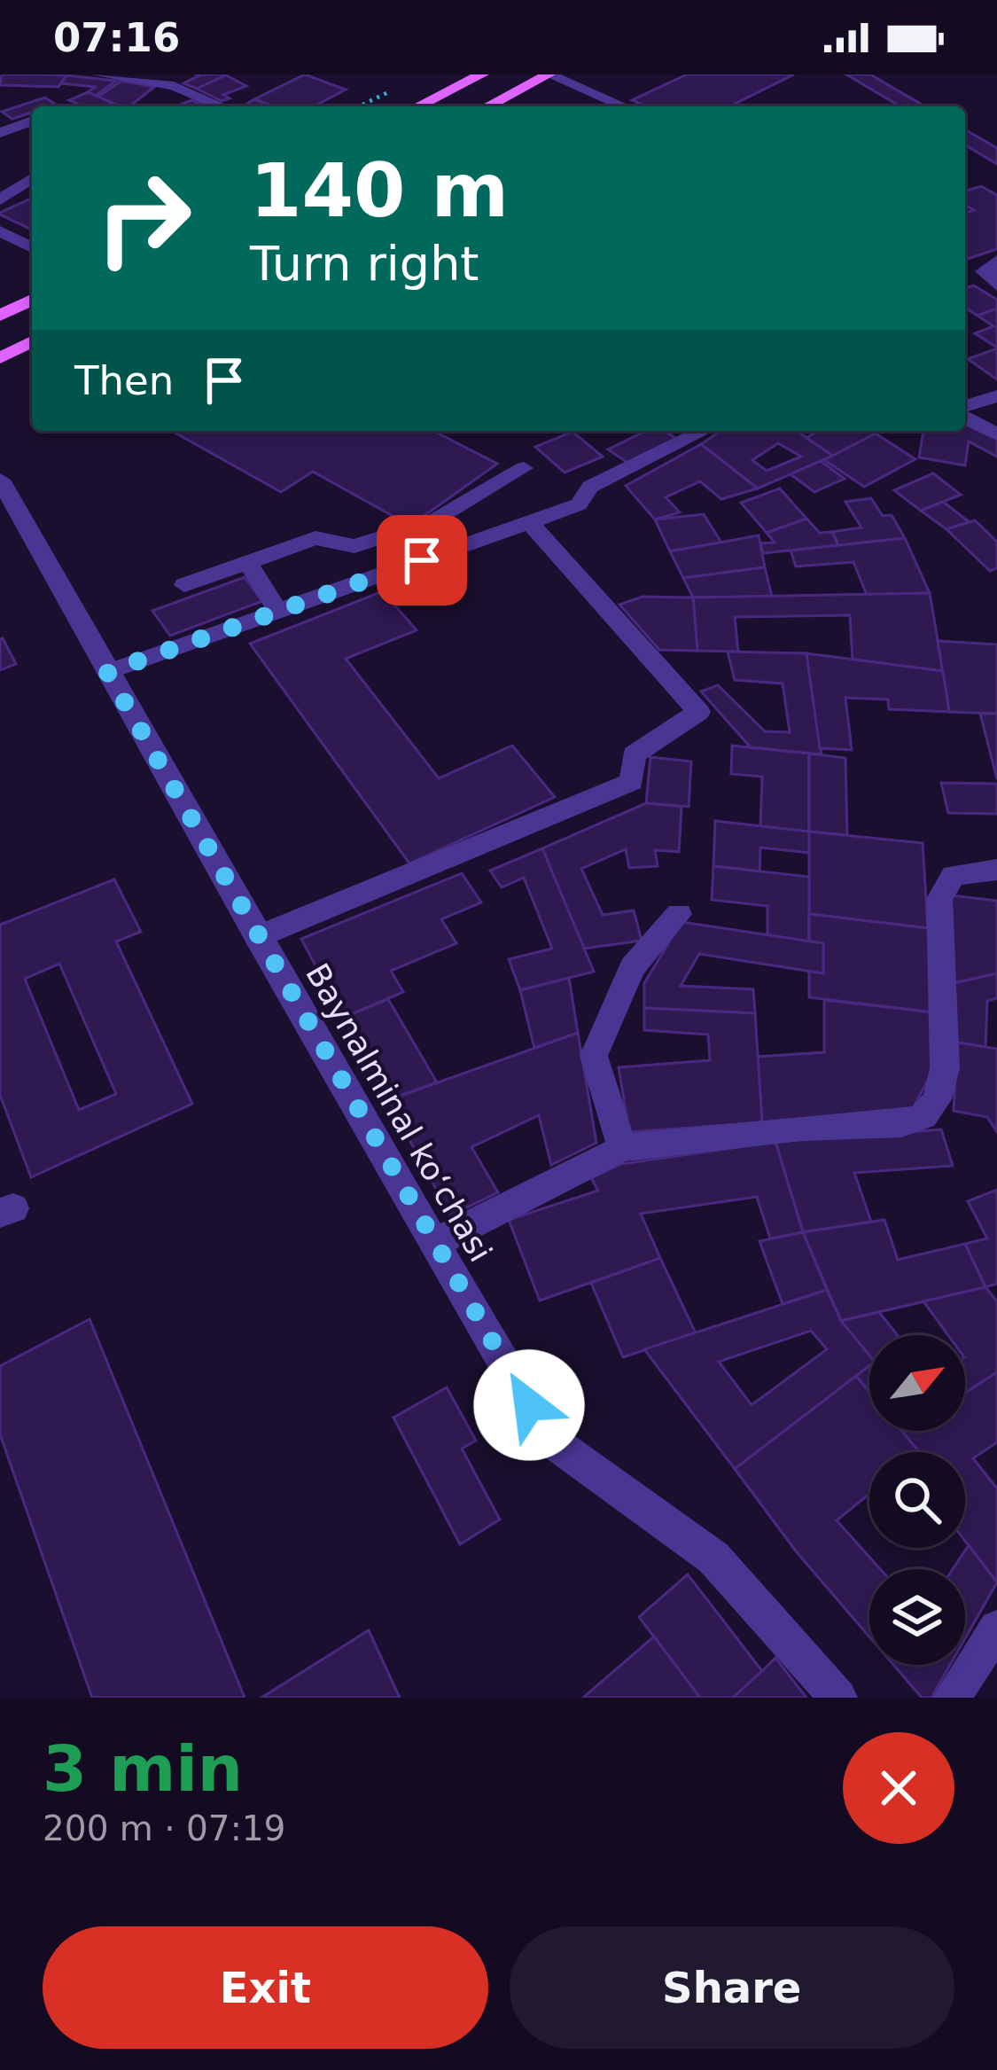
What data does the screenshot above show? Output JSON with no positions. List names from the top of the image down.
{
  "streets": {
    "street": ["Baynalminal koʻchasi"]
  },
  "north": "top right",
  "page": {
    "status": "07:16",
    "turn": ["140 m", "Turn right"],
    "then": "Then",
    "heading": ["3 min", "200 m · 07:19"],
    "buttons": ["Exit", "Share"]
  }
}
